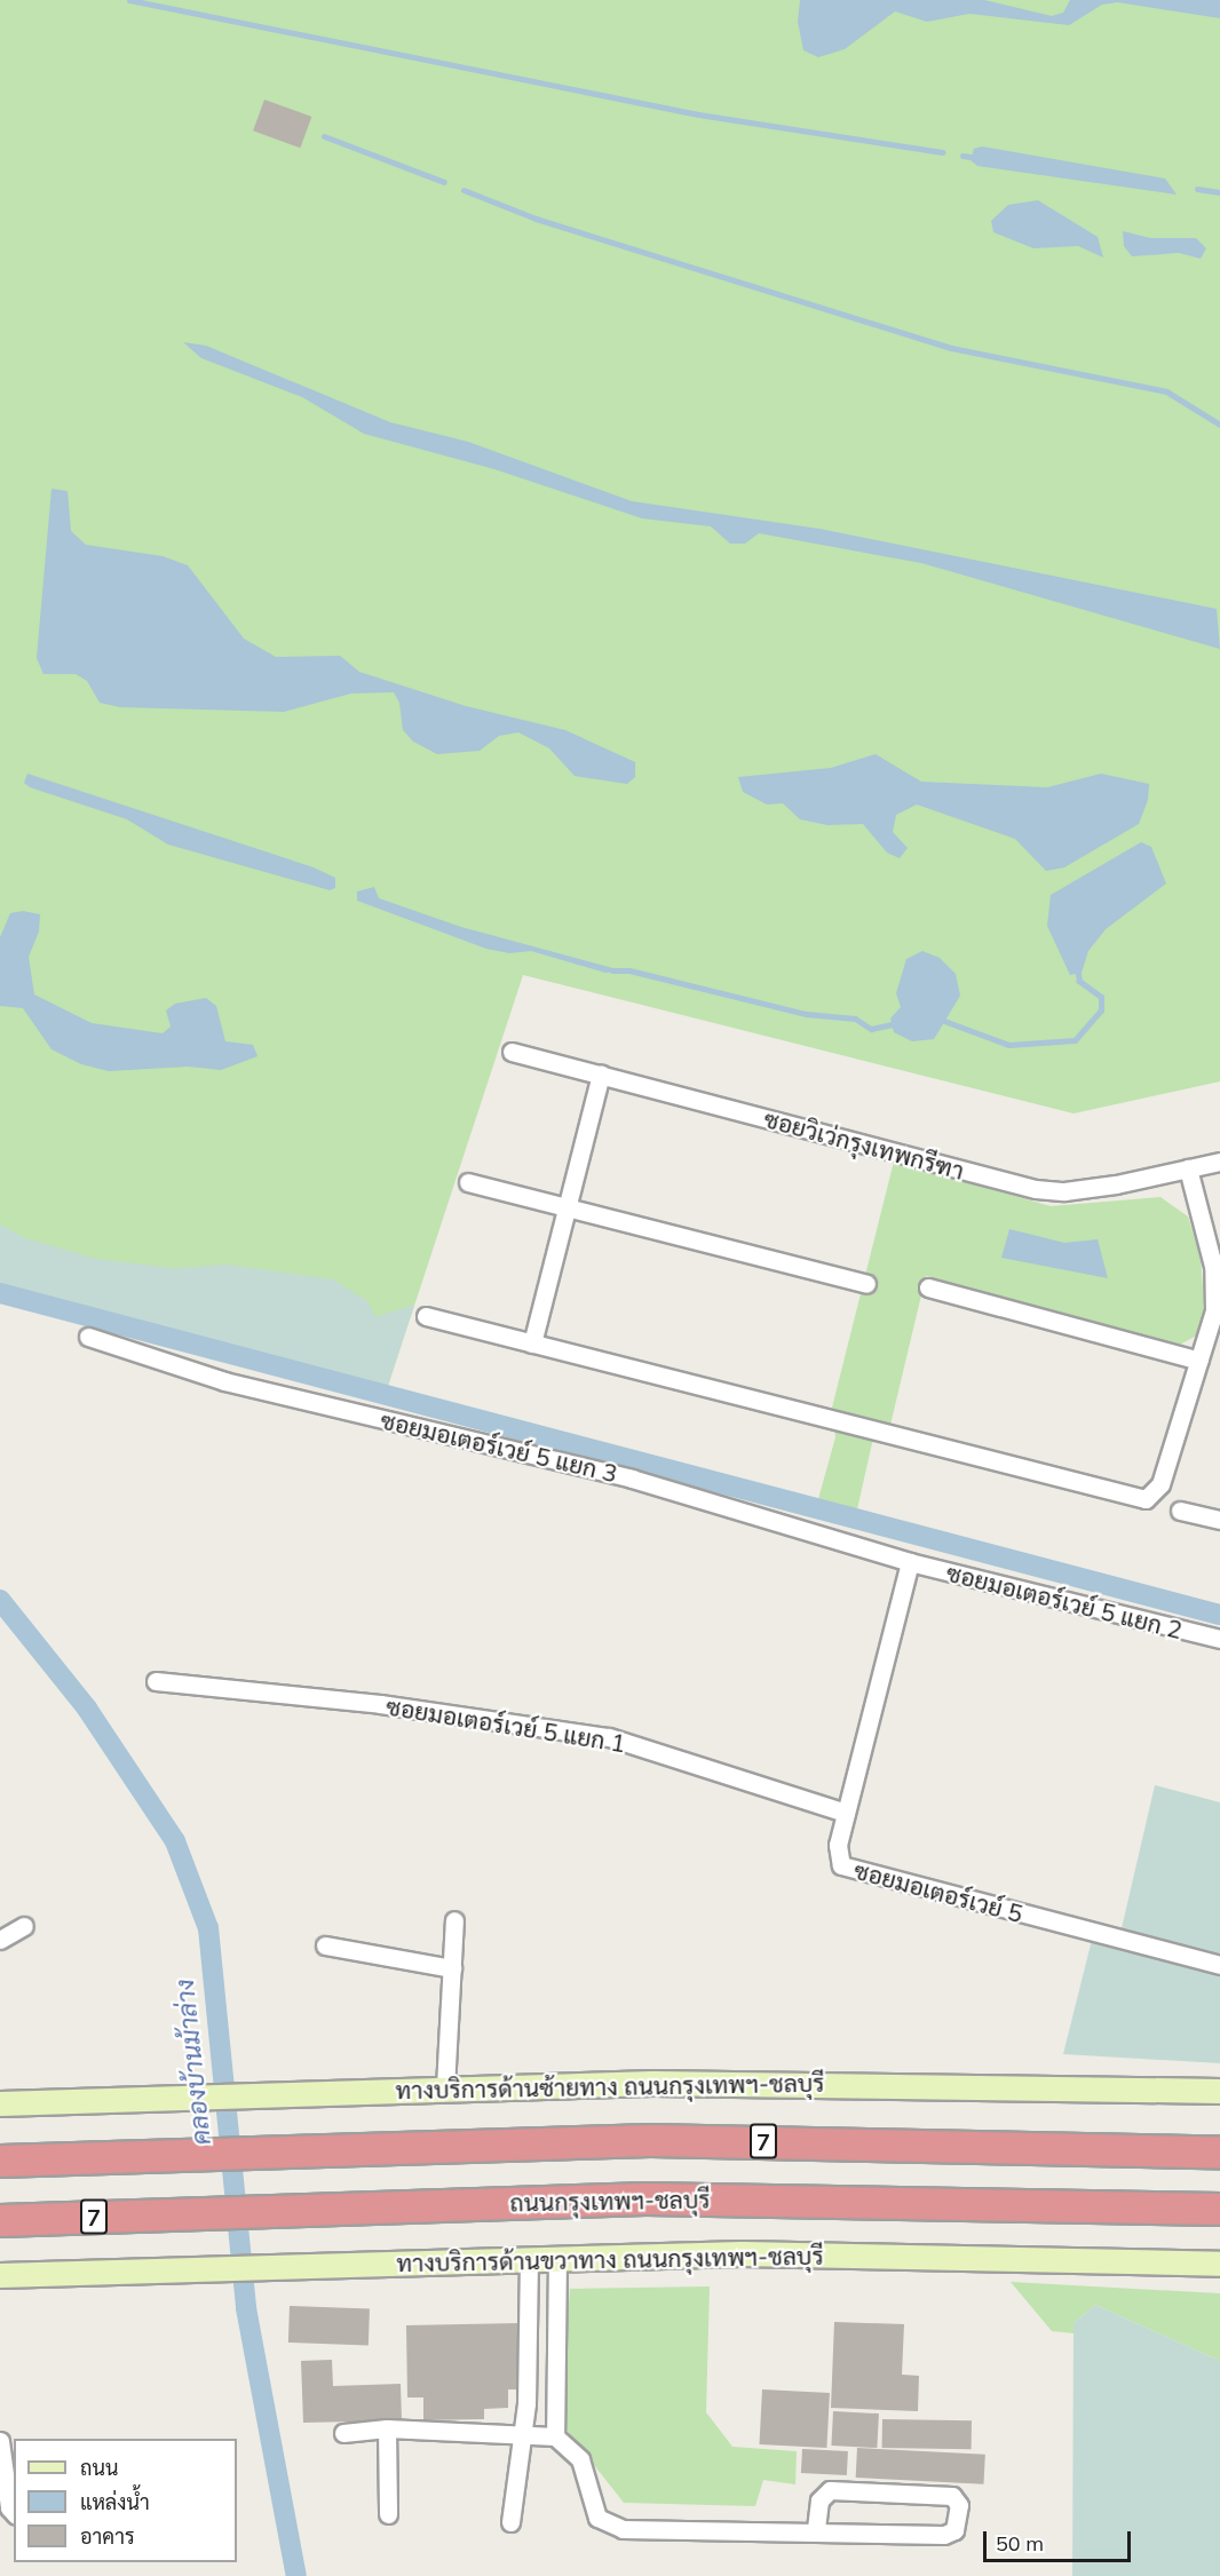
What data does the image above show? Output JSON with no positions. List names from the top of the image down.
{
  "streets": {
    "highway": ["7", "ถนนกรุงเทพฯ-ชลบุรี"],
    "main road": ["ทางบริการด้านซ้ายทาง ถนนกรุงเทพฯ-ชลบุรี", "ทางบริการด้านขวาทาง ถนนกรุงเทพฯ-ชลบุรี"],
    "street": [
      "ซอยวิเว่กรุงเทพกรีฑา",
      "ซอยมอเตอร์เวย์ 5 แยก 3",
      "ซอยมอเตอร์เวย์ 5 แยก 2",
      "ซอยมอเตอร์เวย์ 5 แยก 1",
      "ซอยมอเตอร์เวย์ 5"
    ]
  },
  "crossings": [
    ["ซอยมอเตอร์เวย์ 5 แยก 3", "ซอยมอเตอร์เวย์ 5 แยก 2"],
    ["ซอยมอเตอร์เวย์ 5 แยก 3", "ซอยมอเตอร์เวย์ 5"],
    ["ซอยมอเตอร์เวย์ 5 แยก 2", "ซอยมอเตอร์เวย์ 5"],
    ["ซอยมอเตอร์เวย์ 5 แยก 1", "ซอยมอเตอร์เวย์ 5"]
  ],
  "water": ["คลองบ้านม้าล่าง"],
  "legend": ["ถนน", "แหล่งน้ำ", "อาคาร"],
  "scale_bar": "50 m"
}
